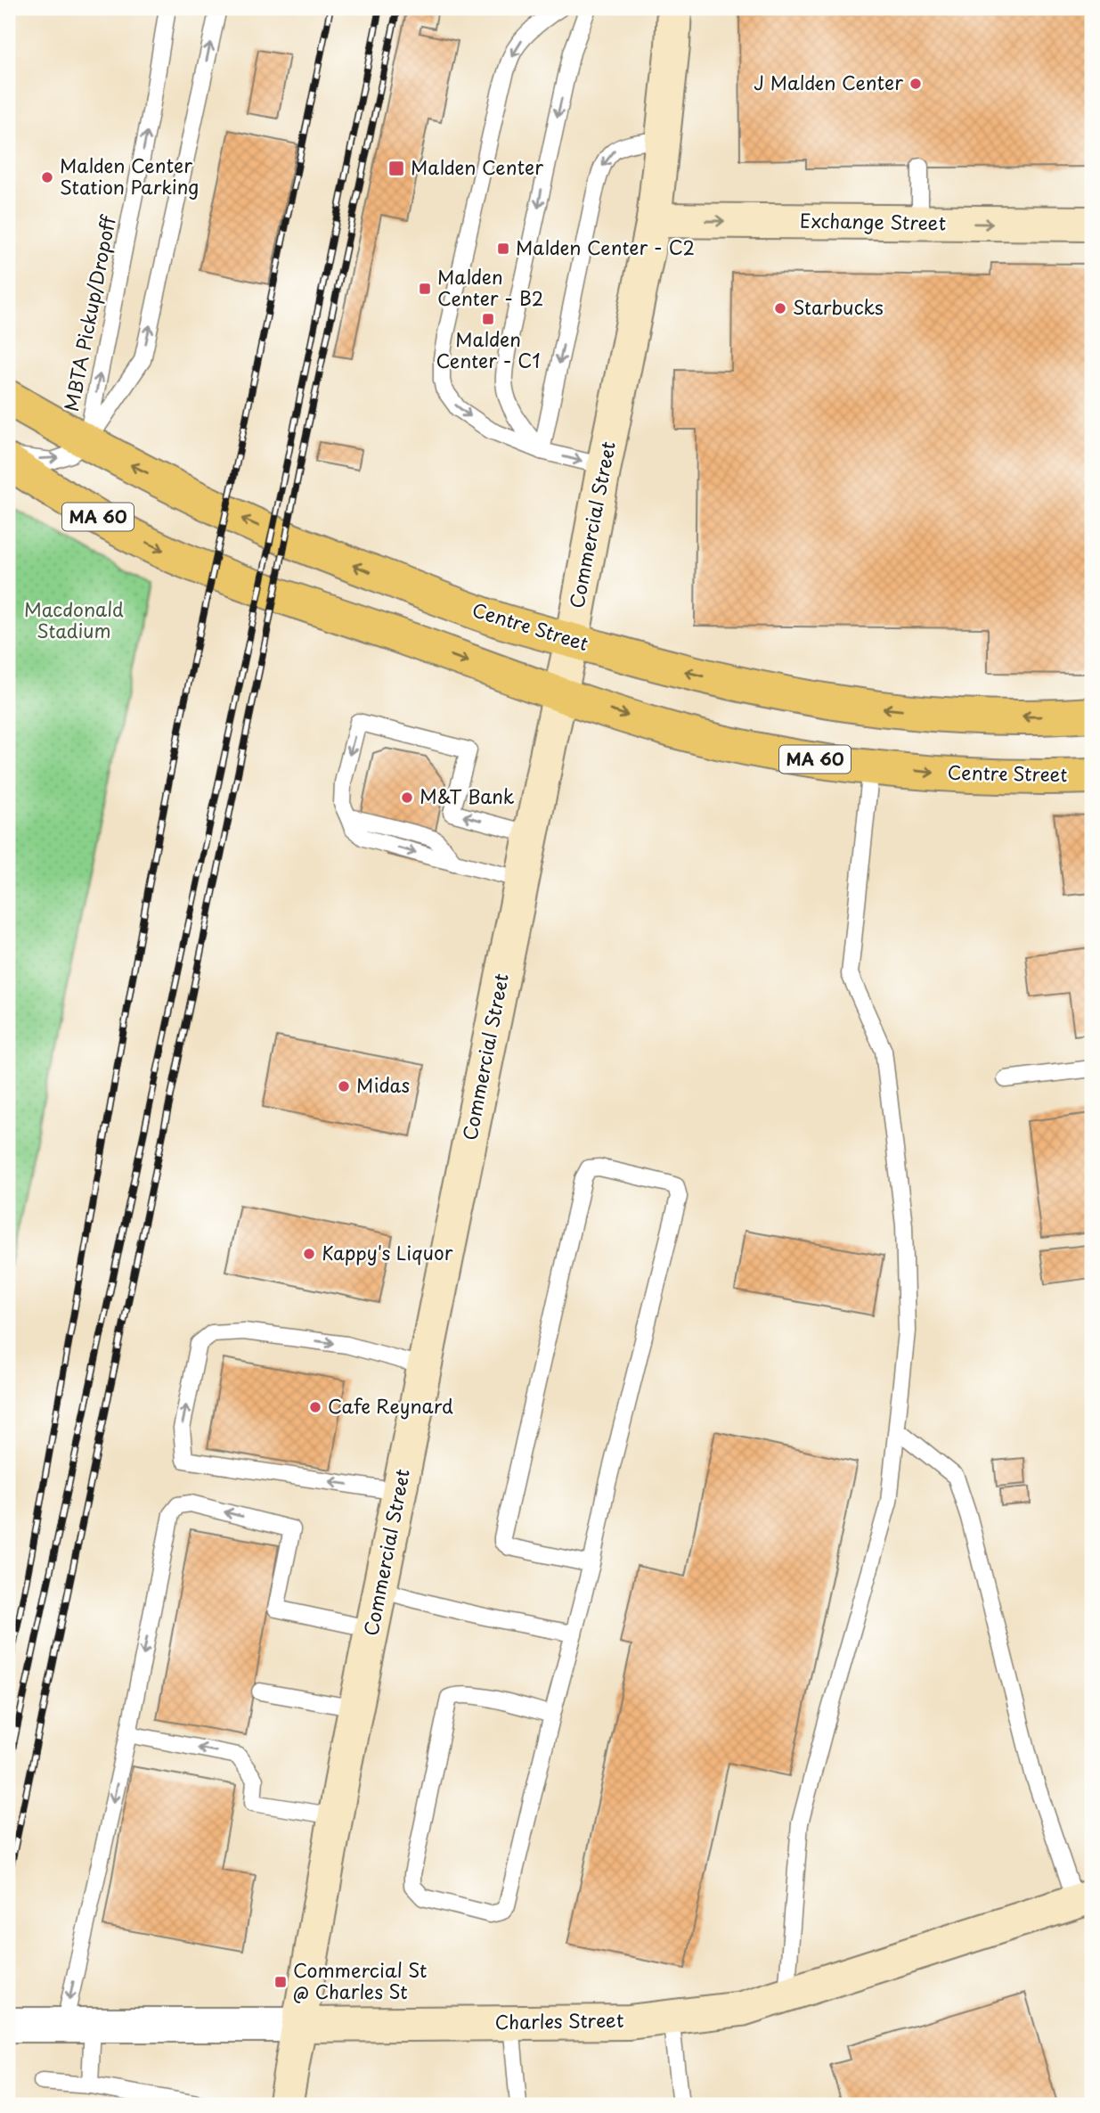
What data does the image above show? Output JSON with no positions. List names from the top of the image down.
{
  "streets": {
    "main road": [
      "Exchange Street",
      "MA 60",
      "Commercial Street",
      "Centre Street",
      "Charles Street"
    ],
    "lane": ["MBTA Pickup/Dropoff"]
  },
  "crossings": [
    ["Exchange Street", "Commercial Street"],
    ["MBTA Pickup/Dropoff", "Centre Street"],
    ["Commercial Street", "Centre Street"],
    ["Commercial Street", "Charles Street"]
  ],
  "one_way": ["Exchange Street"],
  "parks": ["Macdonald Stadium"],
  "places": {
    "other": [
      "J Malden Center",
      "Malden Center Station Parking",
      "Starbucks",
      "M&T Bank",
      "Midas",
      "Kappy's Liquor",
      "Cafe Reynard"
    ],
    "transit": [
      "Malden Center",
      "Malden Center - C2",
      "Malden Center - B2",
      "Malden Center - C1",
      "Commercial St @ Charles St"
    ]
  }
}
